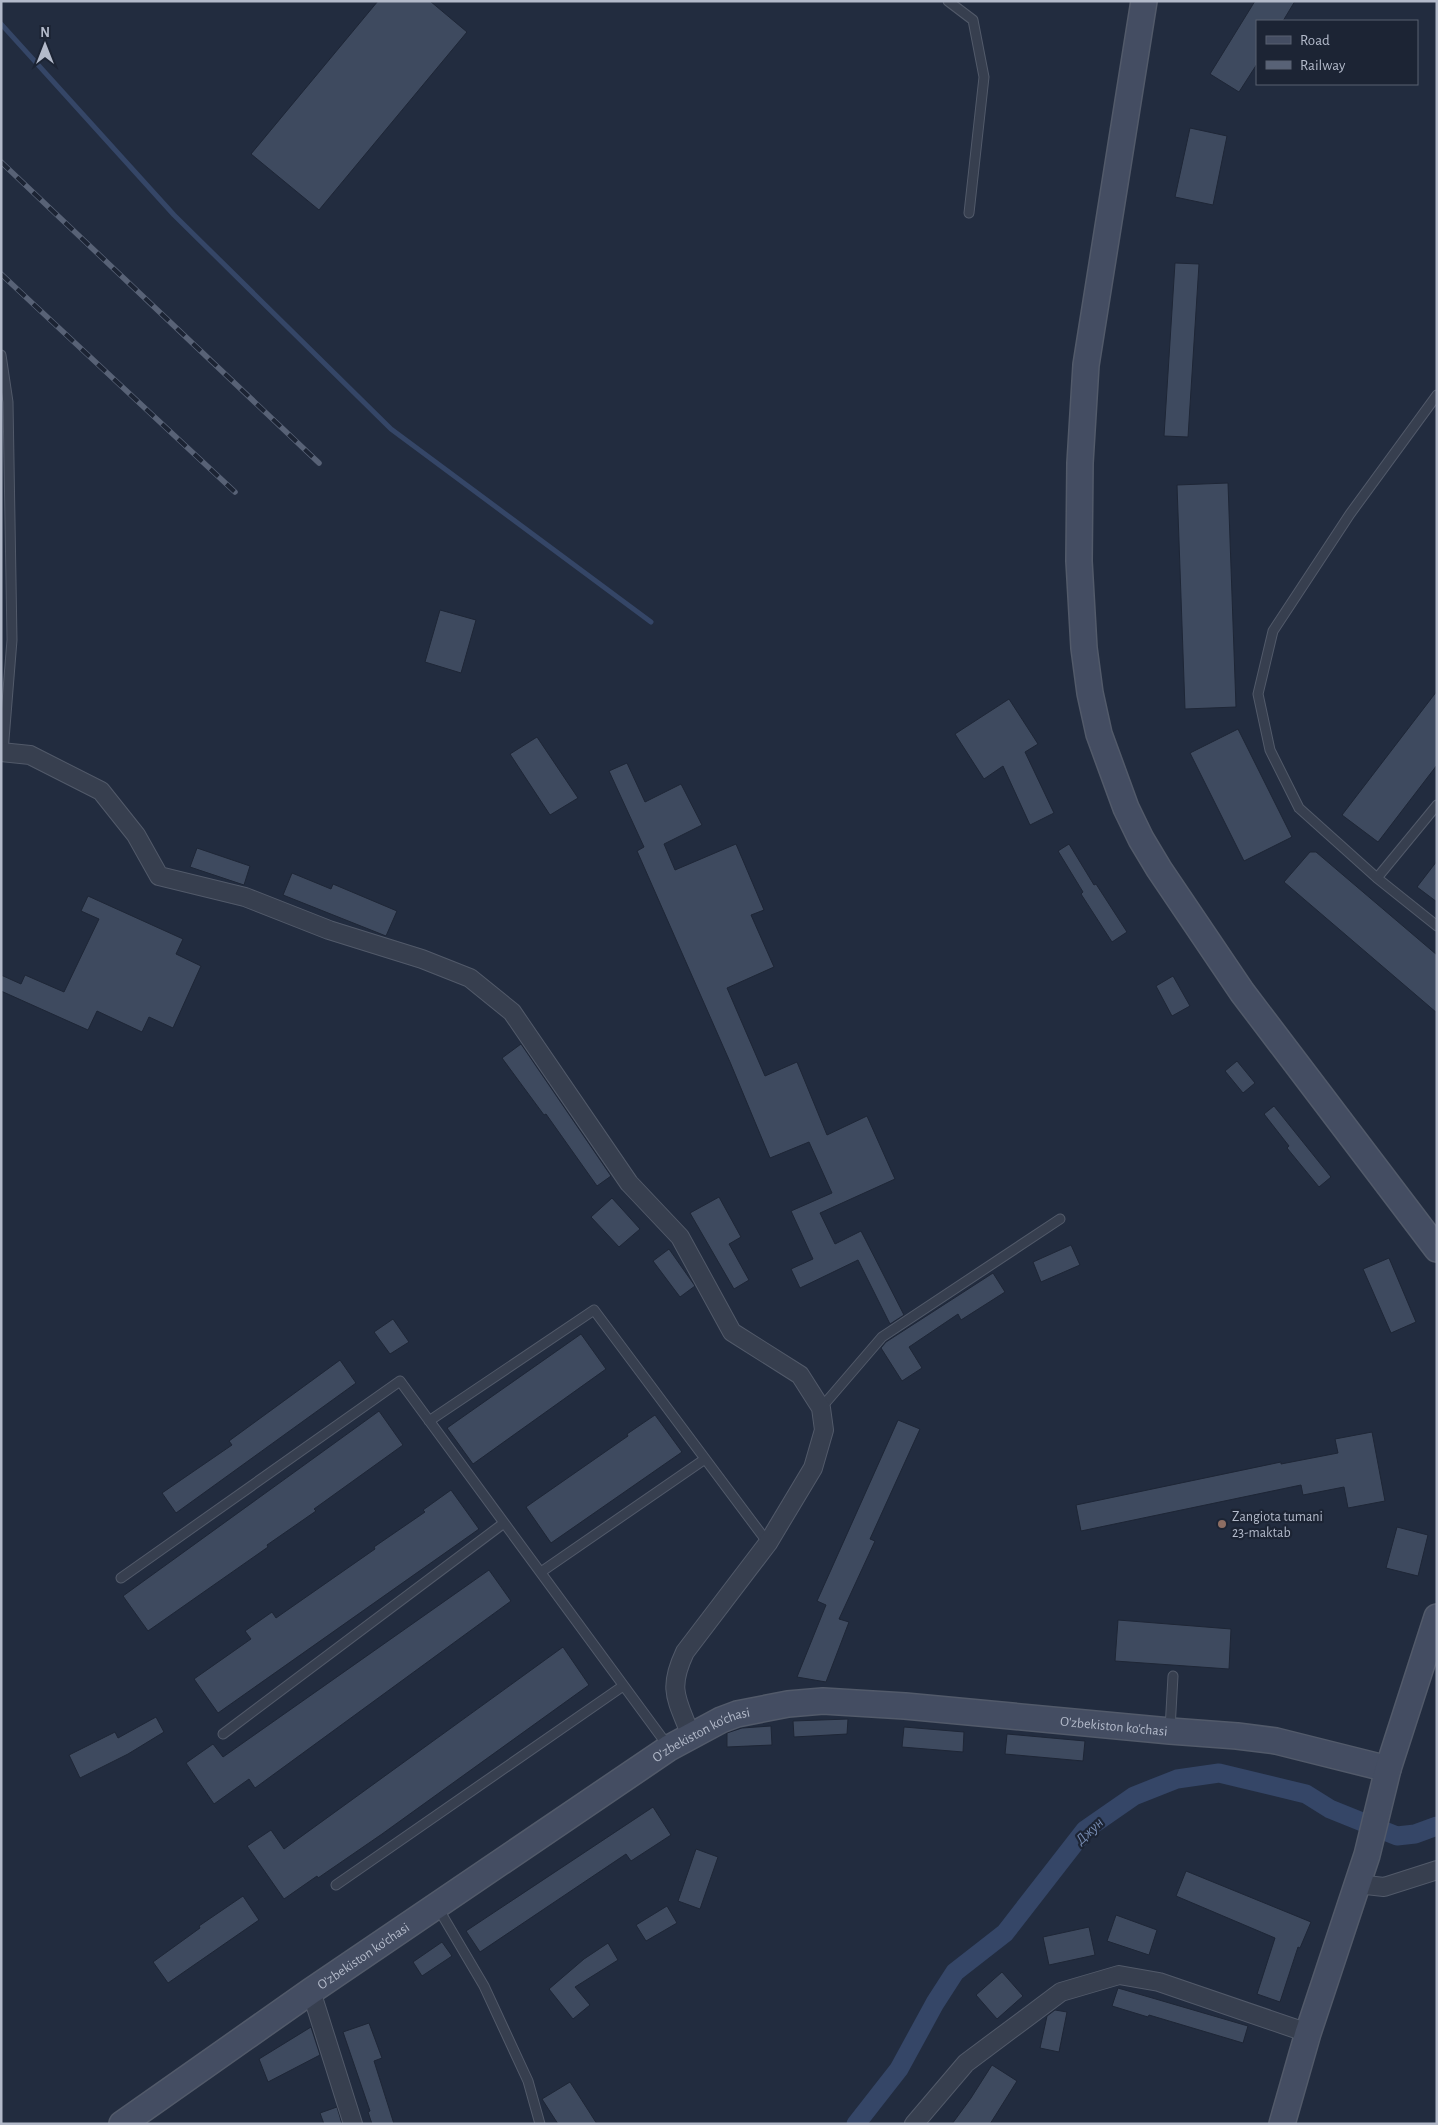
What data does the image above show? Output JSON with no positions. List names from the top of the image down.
{
  "streets": {
    "main road": ["O'zbekiston ko'chasi"]
  },
  "water": ["Джун"],
  "places": ["Zangiota tumani 23-maktab"],
  "legend": ["Road", "Railway"],
  "north": "top"
}
